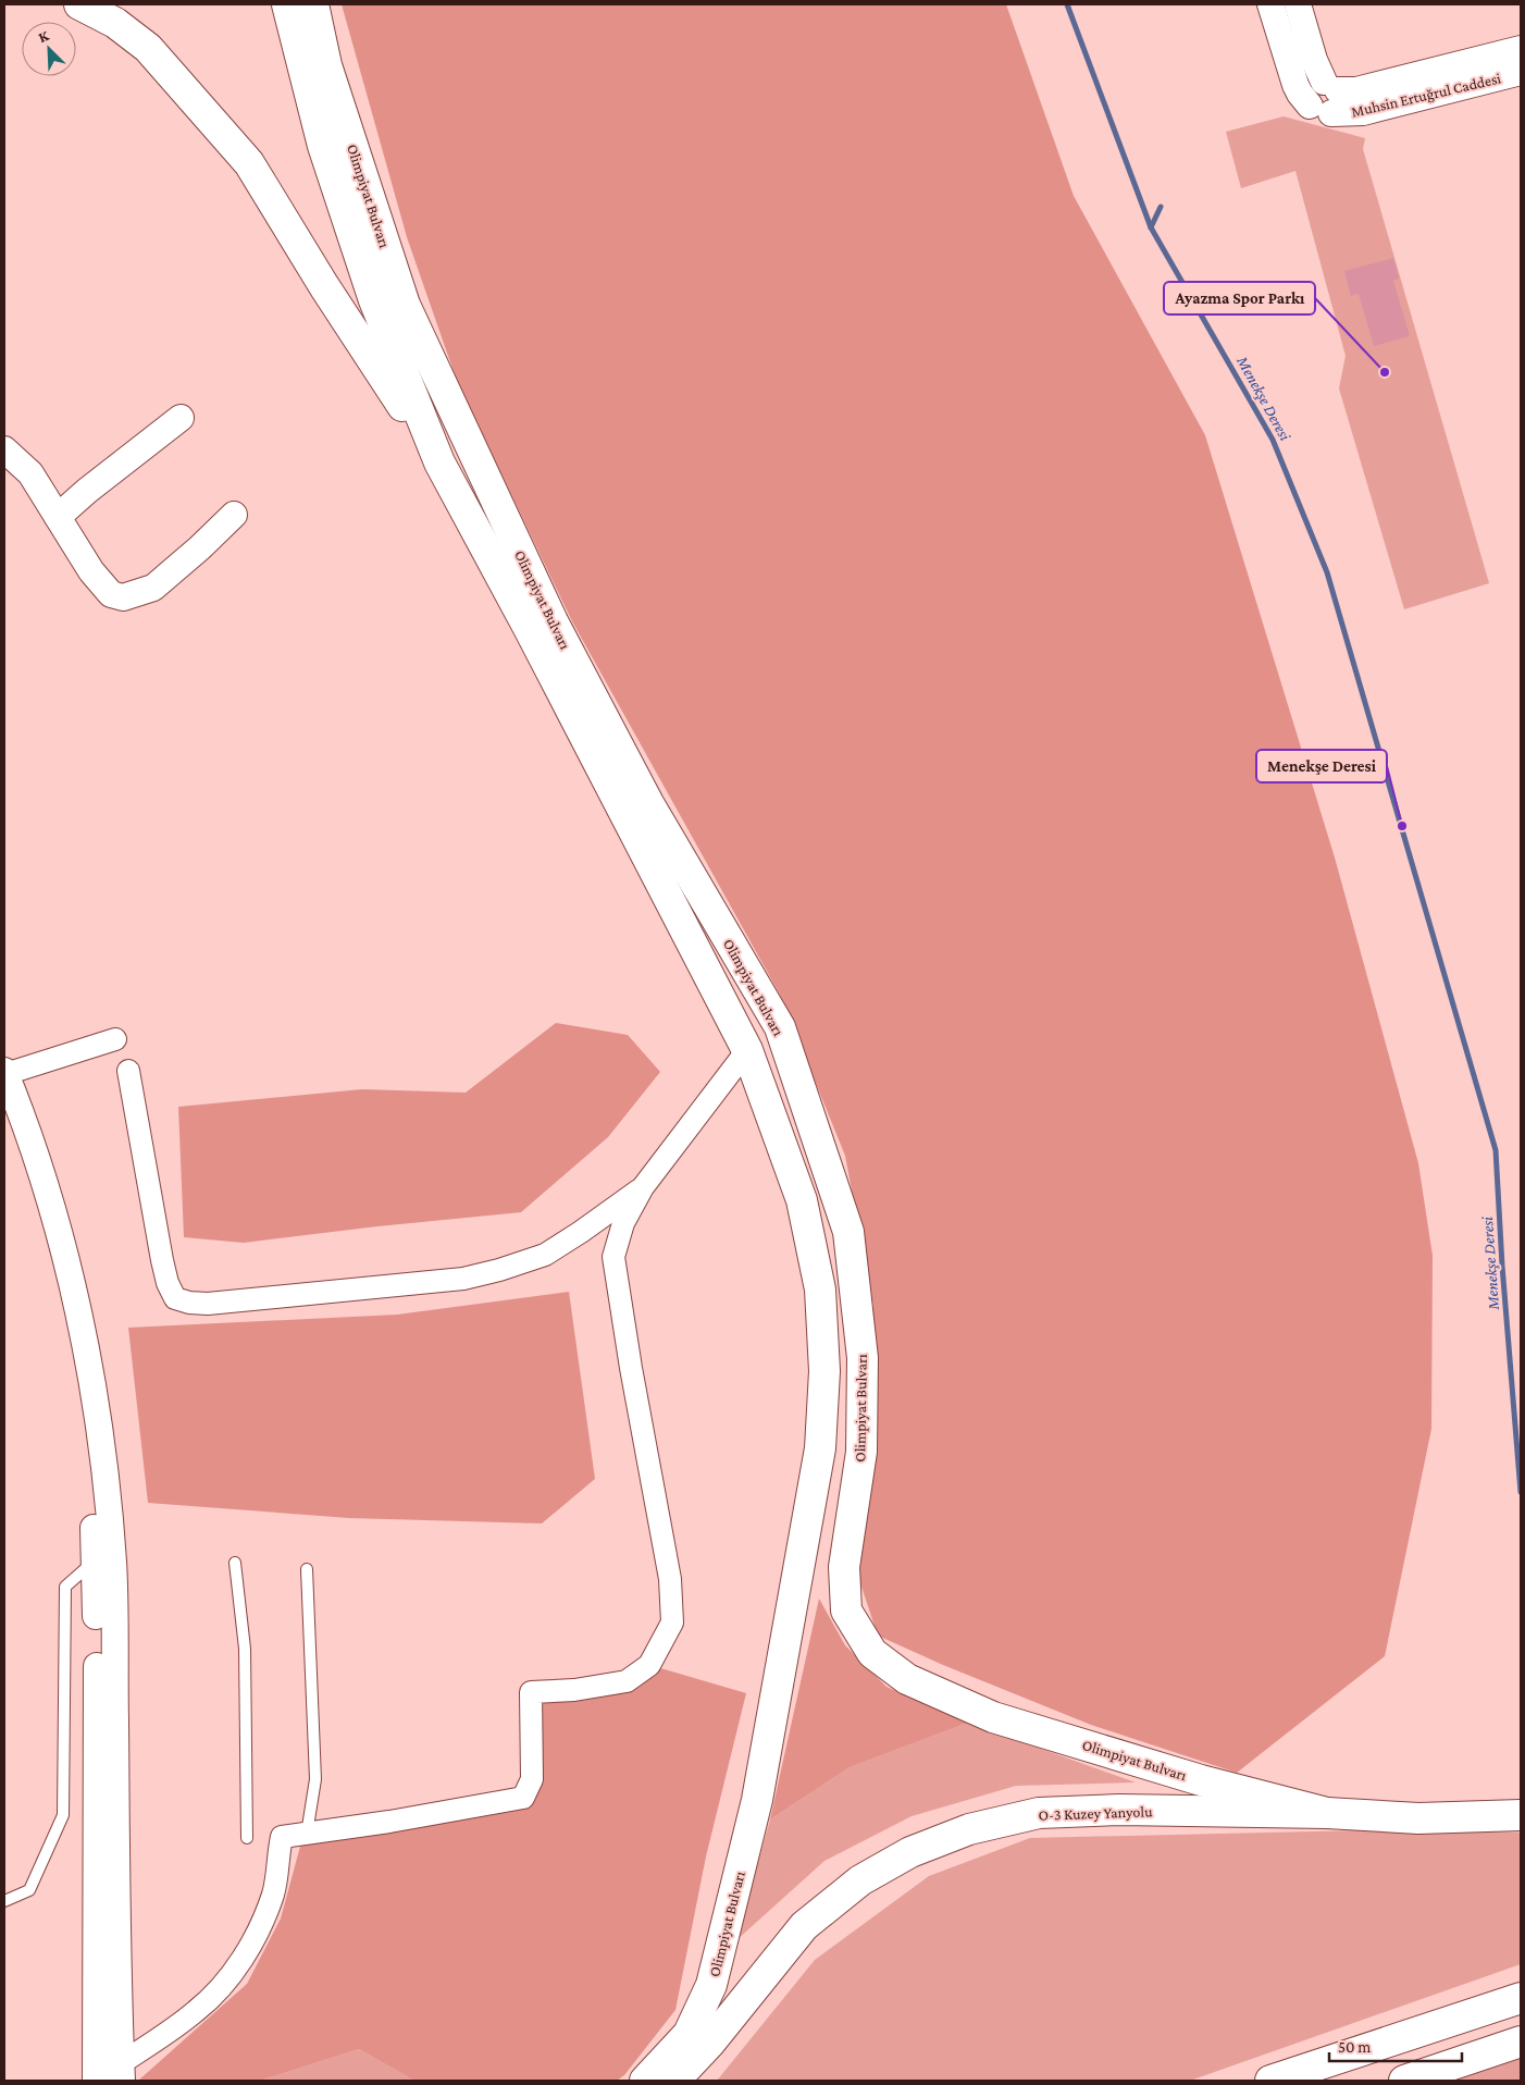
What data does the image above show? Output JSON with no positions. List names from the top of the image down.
{
  "streets": {
    "main road": ["Olimpiyat Bulvarı", "O-3 Kuzey Yanyolu"],
    "street": ["Muhsin Ertuğrul Caddesi"]
  },
  "crossings": [
    ["Olimpiyat Bulvarı", "O-3 Kuzey Yanyolu"]
  ],
  "water": ["Menekşe Deresi"],
  "places": ["Ayazma Spor Parkı", "Menekşe Deresi"],
  "scale_bar": "50 m",
  "north": "top left"
}
